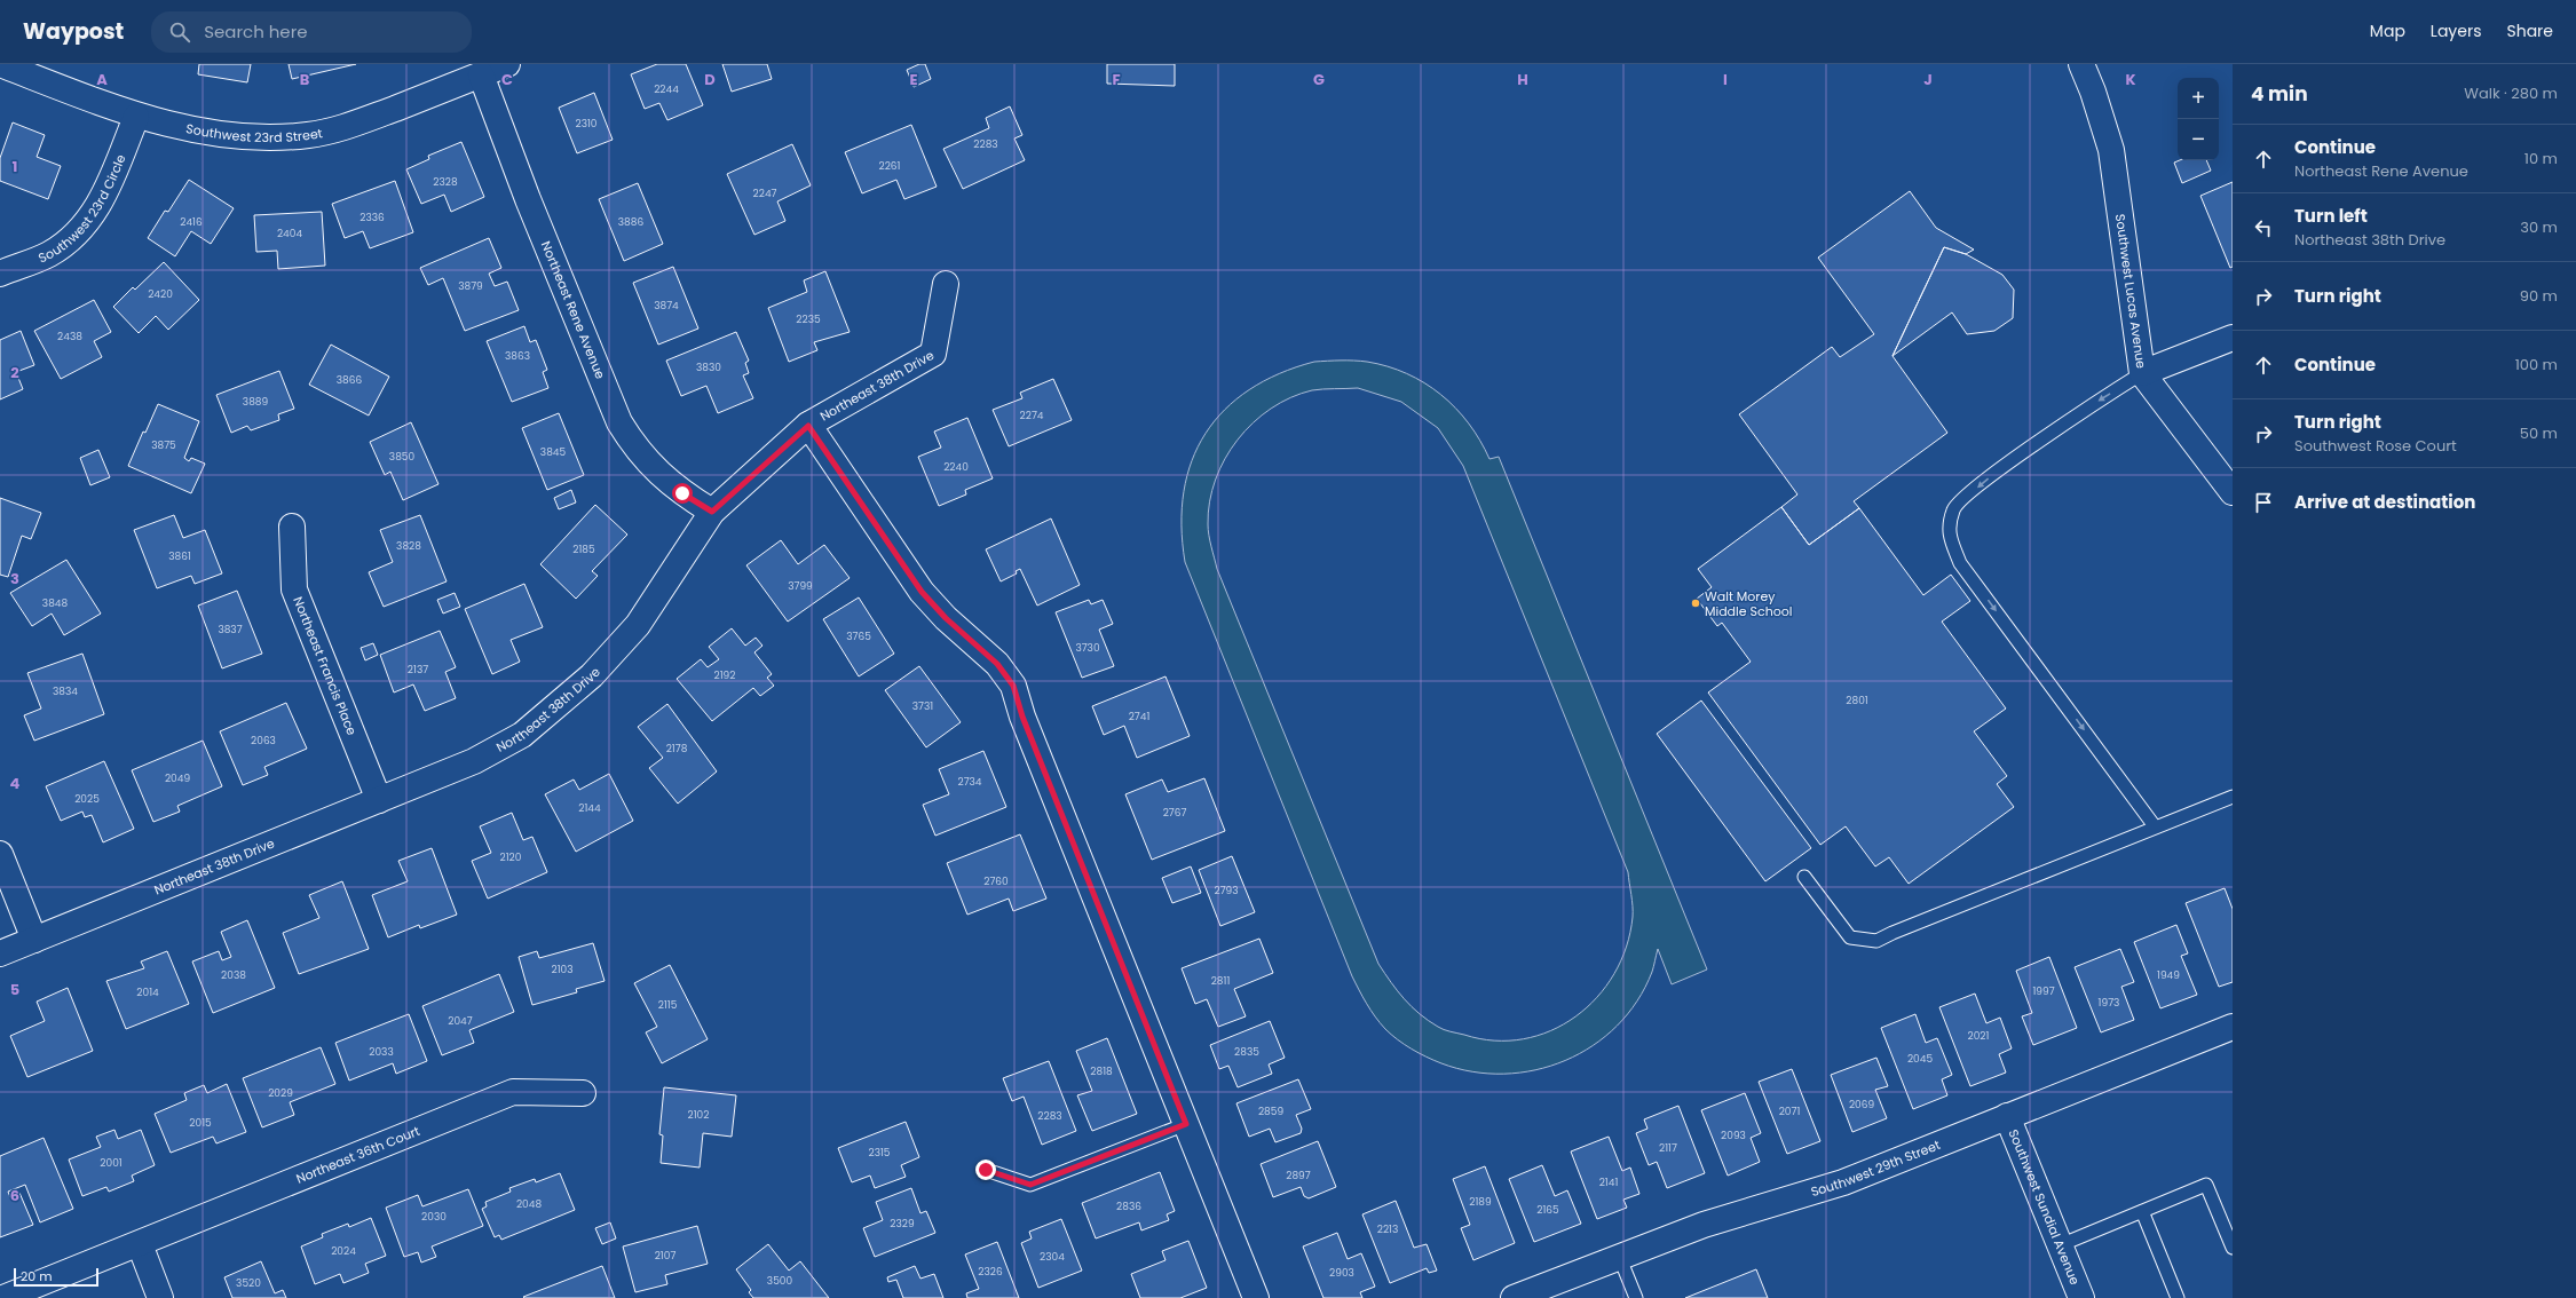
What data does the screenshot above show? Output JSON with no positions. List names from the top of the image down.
{
  "streets": {
    "street": [
      "Southwest 23rd Street",
      "Southwest 23rd Circle",
      "Southwest Lucas Avenue",
      "Northeast Rene Avenue",
      "Northeast 38th Drive",
      "Northeast Francis Place",
      "Northeast 36th Court",
      "Southwest 29th Street",
      "Southwest Sundial Avenue"
    ]
  },
  "crossings": [
    ["Southwest 23rd Street", "Southwest 23rd Circle"],
    ["Southwest 23rd Street", "Northeast Rene Avenue"],
    ["Northeast Rene Avenue", "Northeast 38th Drive"],
    ["Northeast 38th Drive", "Northeast Francis Place"],
    ["Southwest 29th Street", "Southwest Sundial Avenue"]
  ],
  "places": ["Walt Morey Middle School"],
  "house_numbers": [
    "2244",
    "2310",
    "2283",
    "2261",
    "2328",
    "2247",
    "2336",
    "2416",
    "3886",
    "2404",
    "3879",
    "2420",
    "3874",
    "2235",
    "2438",
    "3863",
    "3830",
    "3866",
    "3889",
    "2274",
    "3875",
    "3845",
    "3850",
    "2240",
    "3828",
    "2185",
    "3861",
    "3799",
    "3848",
    "3837",
    "3765",
    "3730",
    "2137",
    "2192",
    "3834",
    "2801",
    "3731",
    "2741",
    "2063",
    "2178",
    "2049",
    "2734",
    "2025",
    "2144",
    "2767",
    "2120",
    "2760",
    "2793",
    "2103",
    "2038",
    "1949",
    "2811",
    "1997",
    "2014",
    "1973",
    "2115",
    "2047",
    "2021",
    "2033",
    "2835",
    "2045",
    "2818",
    "2029",
    "2069",
    "2859",
    "2071",
    "2102",
    "2283",
    "2015",
    "2093",
    "2117",
    "2315",
    "2001",
    "2897",
    "2141",
    "2189",
    "2048",
    "2836",
    "2165",
    "2030",
    "2329",
    "2213",
    "2024",
    "2107",
    "2304",
    "2326",
    "2903",
    "3500",
    "3520"
  ],
  "scale_bar": "20 m",
  "page": {
    "header": "Waypost",
    "search": "Search here",
    "nav": ["Map", "Layers", "Share"],
    "heading": ["4 min", "Walk · 280 m"],
    "map_buttons": ["+", "−"],
    "list": [
      ["Continue", "Northeast Rene Avenue", "10 m"],
      ["Turn left", "Northeast 38th Drive", "30 m"],
      ["Turn right", "90 m"],
      ["Continue", "100 m"],
      ["Turn right", "Southwest Rose Court", "50 m"],
      "Arrive at destination"
    ],
    "scale": "20 m"
  },
  "grid": {
    "columns": [
      "A",
      "B",
      "C",
      "D",
      "E",
      "F",
      "G",
      "H",
      "I",
      "J",
      "K"
    ],
    "rows": [
      "1",
      "2",
      "3",
      "4",
      "5",
      "6"
    ]
  }
}
